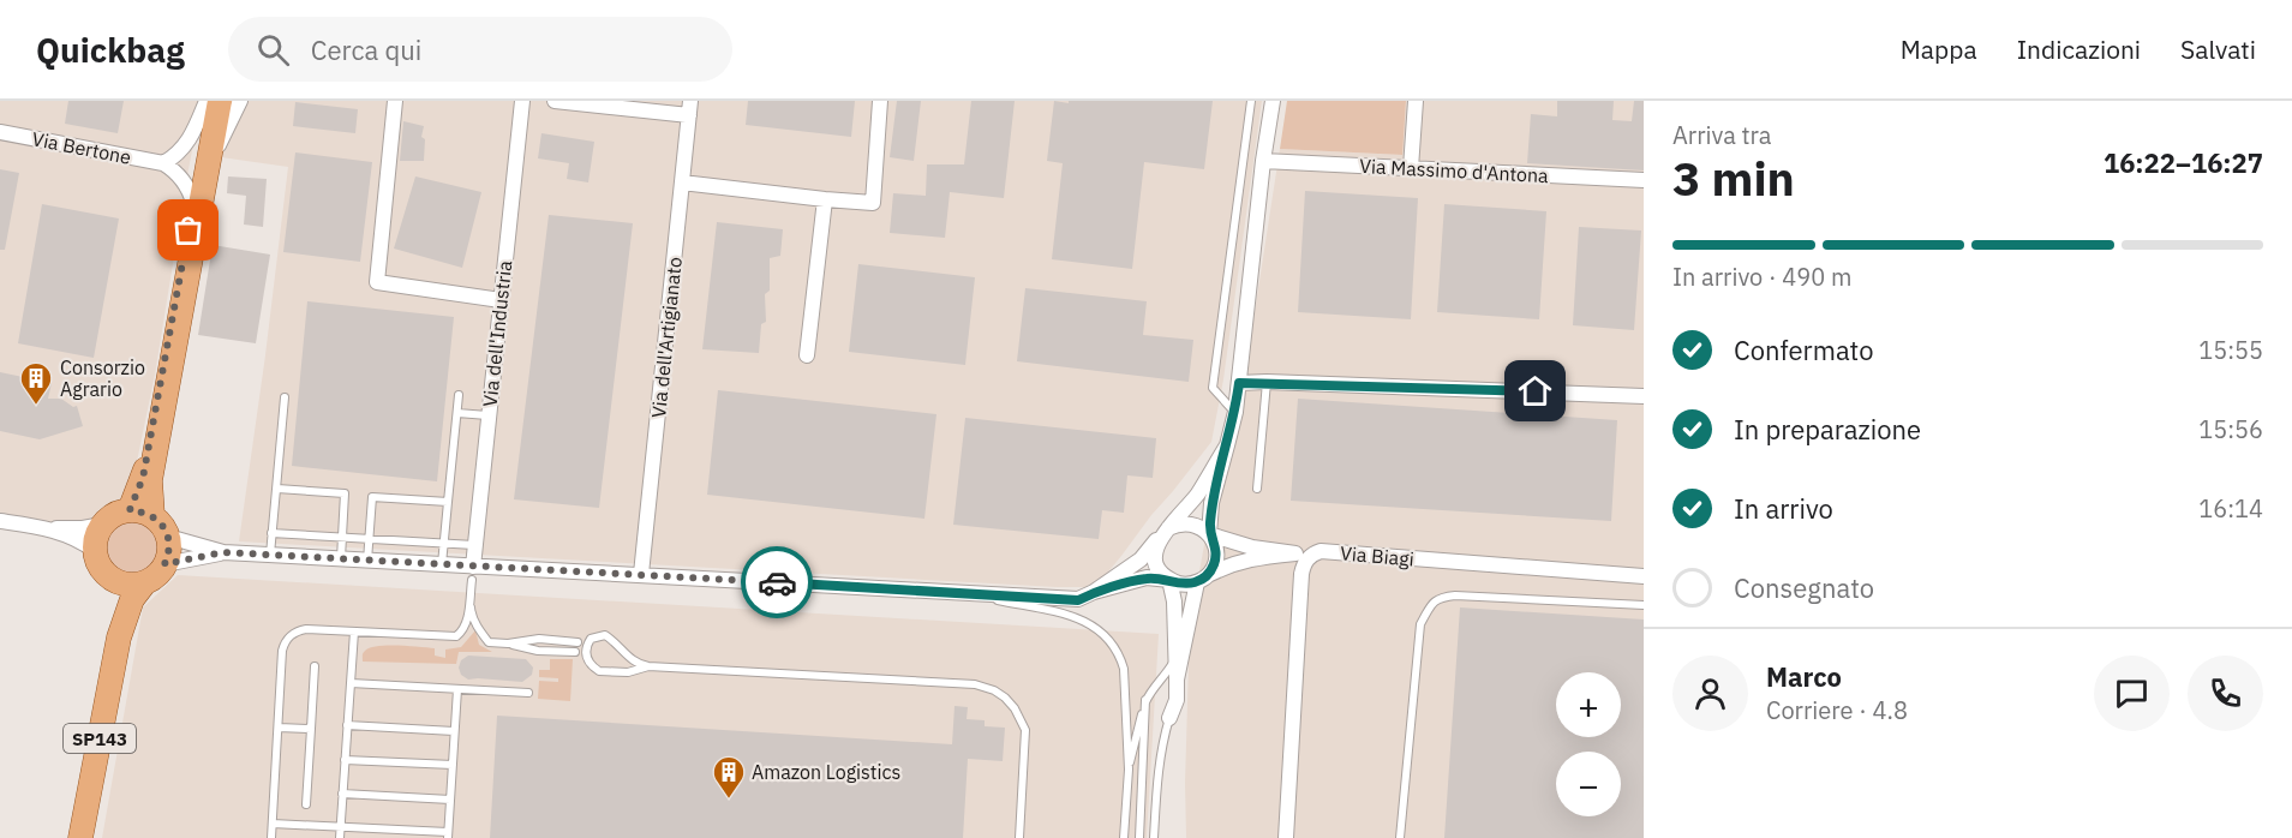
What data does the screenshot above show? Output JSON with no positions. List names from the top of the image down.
{
  "streets": {
    "main road": ["SP143"],
    "street": [
      "Via Bertone",
      "Via Massimo d'Antona",
      "Via dell'Industria",
      "Via dell'Artigianato",
      "Via Biagi"
    ]
  },
  "places": {
    "building": ["Consorzio Agrario", "Amazon Logistics"]
  },
  "page": {
    "header": "Quickbag",
    "search": "Cerca qui",
    "nav": ["Mappa", "Indicazioni", "Salvati"],
    "heading": ["3 min", "Arriva tra", "16:22–16:27"],
    "panel": ["Marco", "Corriere · 4.8"],
    "bar": "In arrivo · 490 m",
    "list": [
      ["Confermato", "15:55"],
      ["In preparazione", "15:56"],
      ["In arrivo", "16:14"],
      "Consegnato"
    ],
    "map_buttons": ["+", "−"]
  }
}
